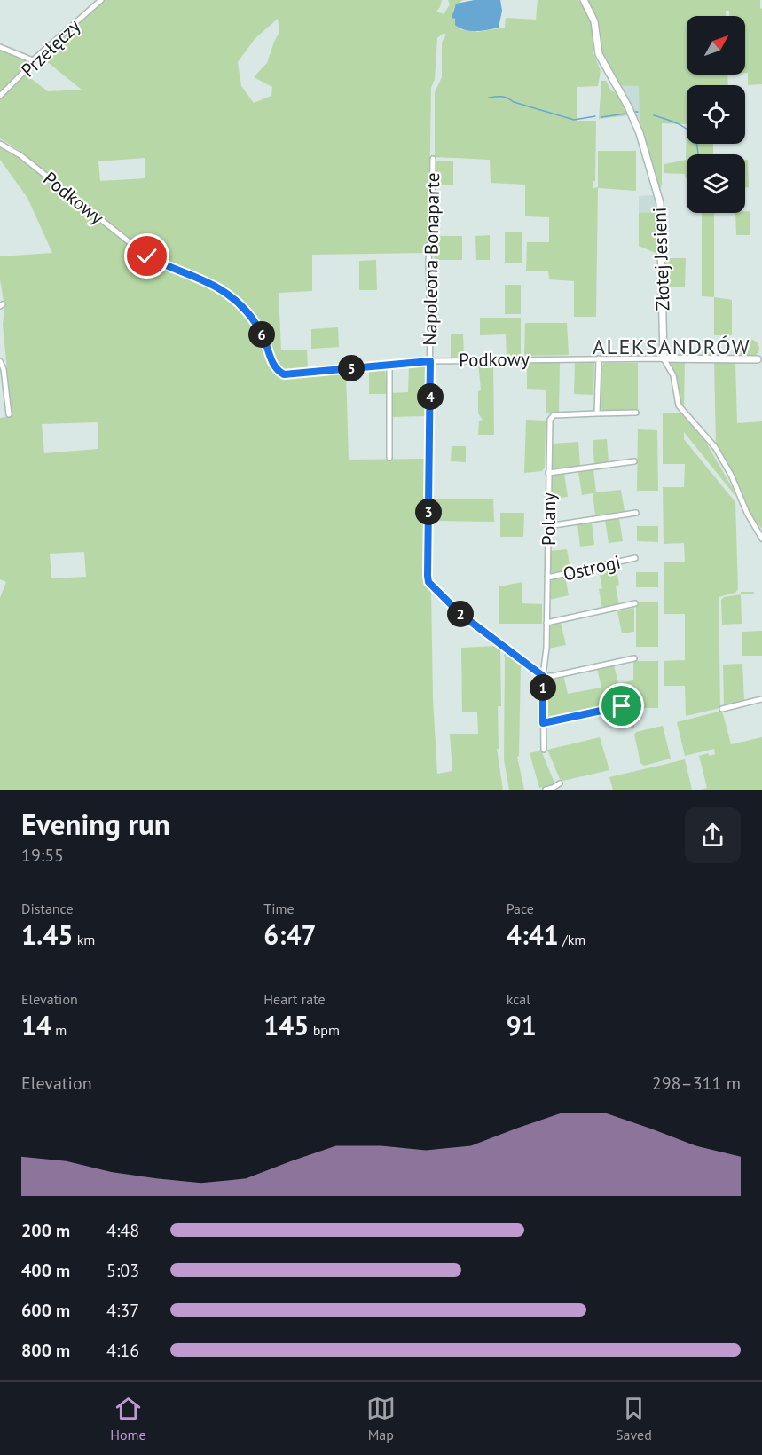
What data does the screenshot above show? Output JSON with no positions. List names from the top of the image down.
{
  "streets": {
    "street": [
      "Przełęczy",
      "Podkowy",
      "Napoleona Bonaparte",
      "Złotej Jesieni",
      "Polany",
      "Ostrogi"
    ]
  },
  "crossings": [
    ["Podkowy", "Napoleona Bonaparte"],
    ["Podkowy", "Złotej Jesieni"],
    ["Napoleona Bonaparte", "Polany"],
    ["Polany", "Ostrogi"]
  ],
  "districts": ["ALEKSANDRÓW"],
  "north": "top right",
  "page": {
    "pins": [
      "6",
      "5",
      "4",
      "3",
      "2",
      "1"
    ],
    "heading": ["Evening run", "19:55"],
    "stats": [
      ["Distance", "1.45 km"],
      ["Time", "6:47"],
      ["Pace", "4:41 /km"],
      ["Elevation", "14 m"],
      ["Heart rate", "145 bpm"],
      ["kcal", "91"]
    ],
    "chart": ["Elevation", "298–311 m"],
    "list": [
      {
        "name": "200 m",
        "note": "4:48"
      },
      {
        "name": "400 m",
        "note": "5:03"
      },
      {
        "name": "600 m",
        "note": "4:37"
      },
      {
        "name": "800 m",
        "note": "4:16"
      }
    ],
    "tabs": ["Home", "Map", "Saved"]
  }
}
